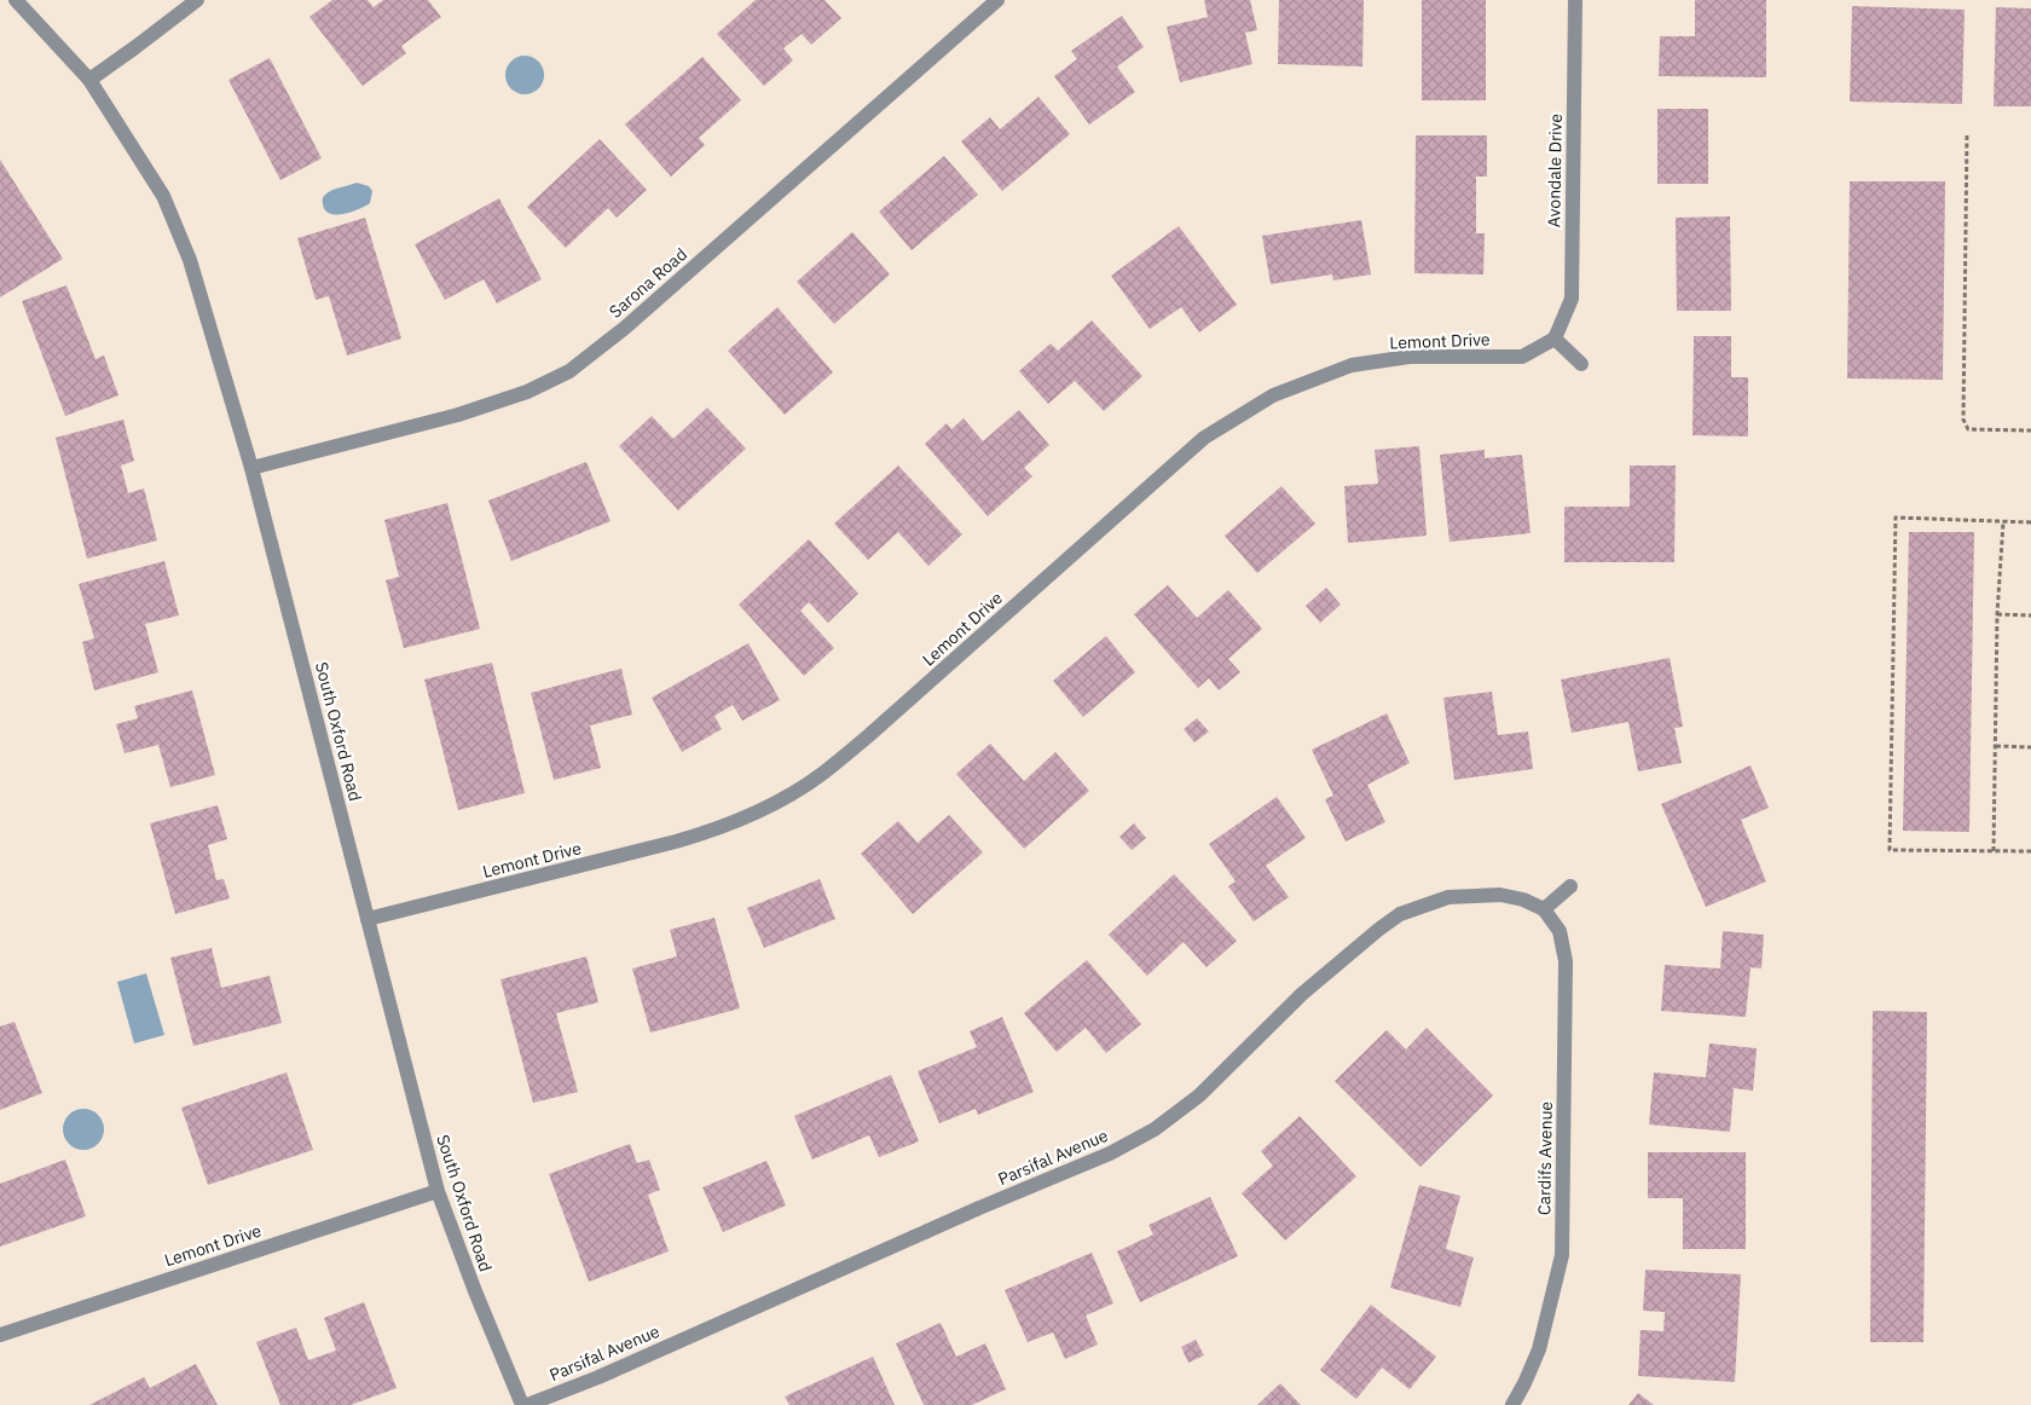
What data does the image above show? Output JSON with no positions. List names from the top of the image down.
{
  "streets": {
    "street": [
      "Avondale Drive",
      "Sarona Road",
      "Lemont Drive",
      "South Oxford Road",
      "Parsifal Avenue",
      "Cardifs Avenue"
    ]
  },
  "crossings": [
    ["Avondale Drive", "Lemont Drive"],
    ["Sarona Road", "South Oxford Road"],
    ["Lemont Drive", "South Oxford Road"],
    ["Parsifal Avenue", "Cardifs Avenue"]
  ]
}
